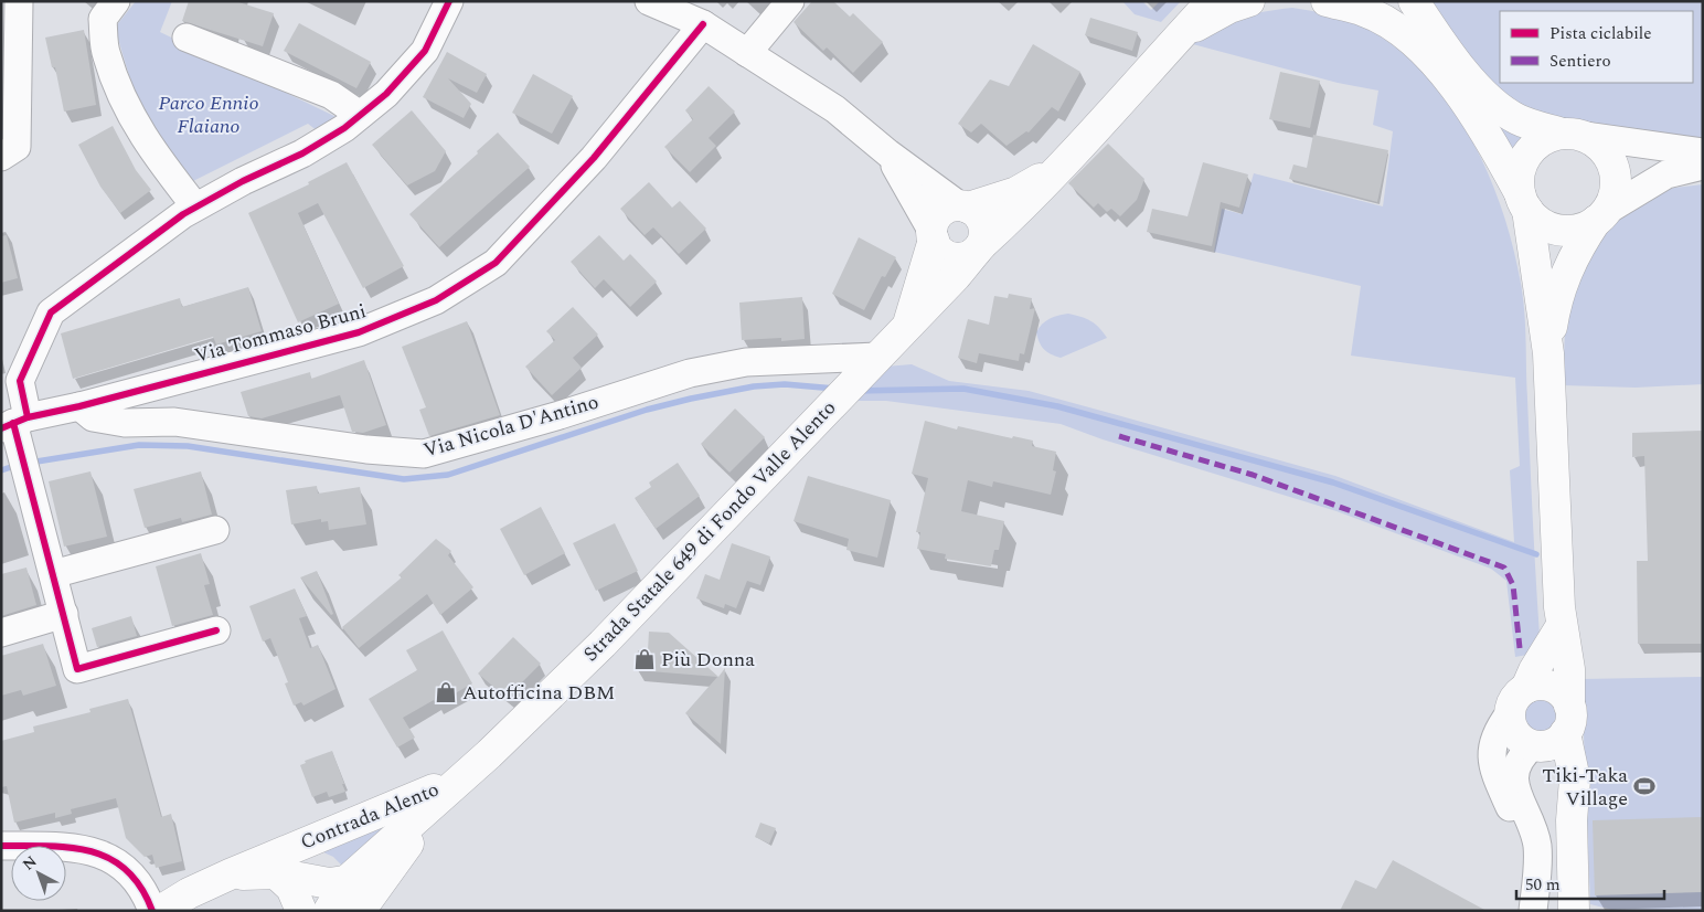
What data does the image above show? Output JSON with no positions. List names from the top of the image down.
{
  "streets": {
    "main road": ["Strada Statale 649 di Fondo Valle Alento", "Contrada Alento"],
    "street": ["Via Tommaso Bruni", "Via Nicola D'Antino"]
  },
  "crossings": [
    ["Via Tommaso Bruni", "Via Nicola D'Antino"],
    ["Via Nicola D'Antino", "Strada Statale 649 di Fondo Valle Alento"],
    ["Strada Statale 649 di Fondo Valle Alento", "Contrada Alento"]
  ],
  "parks": ["Parco Ennio Flaiano"],
  "places": {
    "shop": ["Più Donna", "Autofficina DBM"],
    "sports": ["Tiki-Taka Village"]
  },
  "legend": ["Pista ciclabile", "Sentiero"],
  "scale_bar": "50 m",
  "north": "top left"
}
